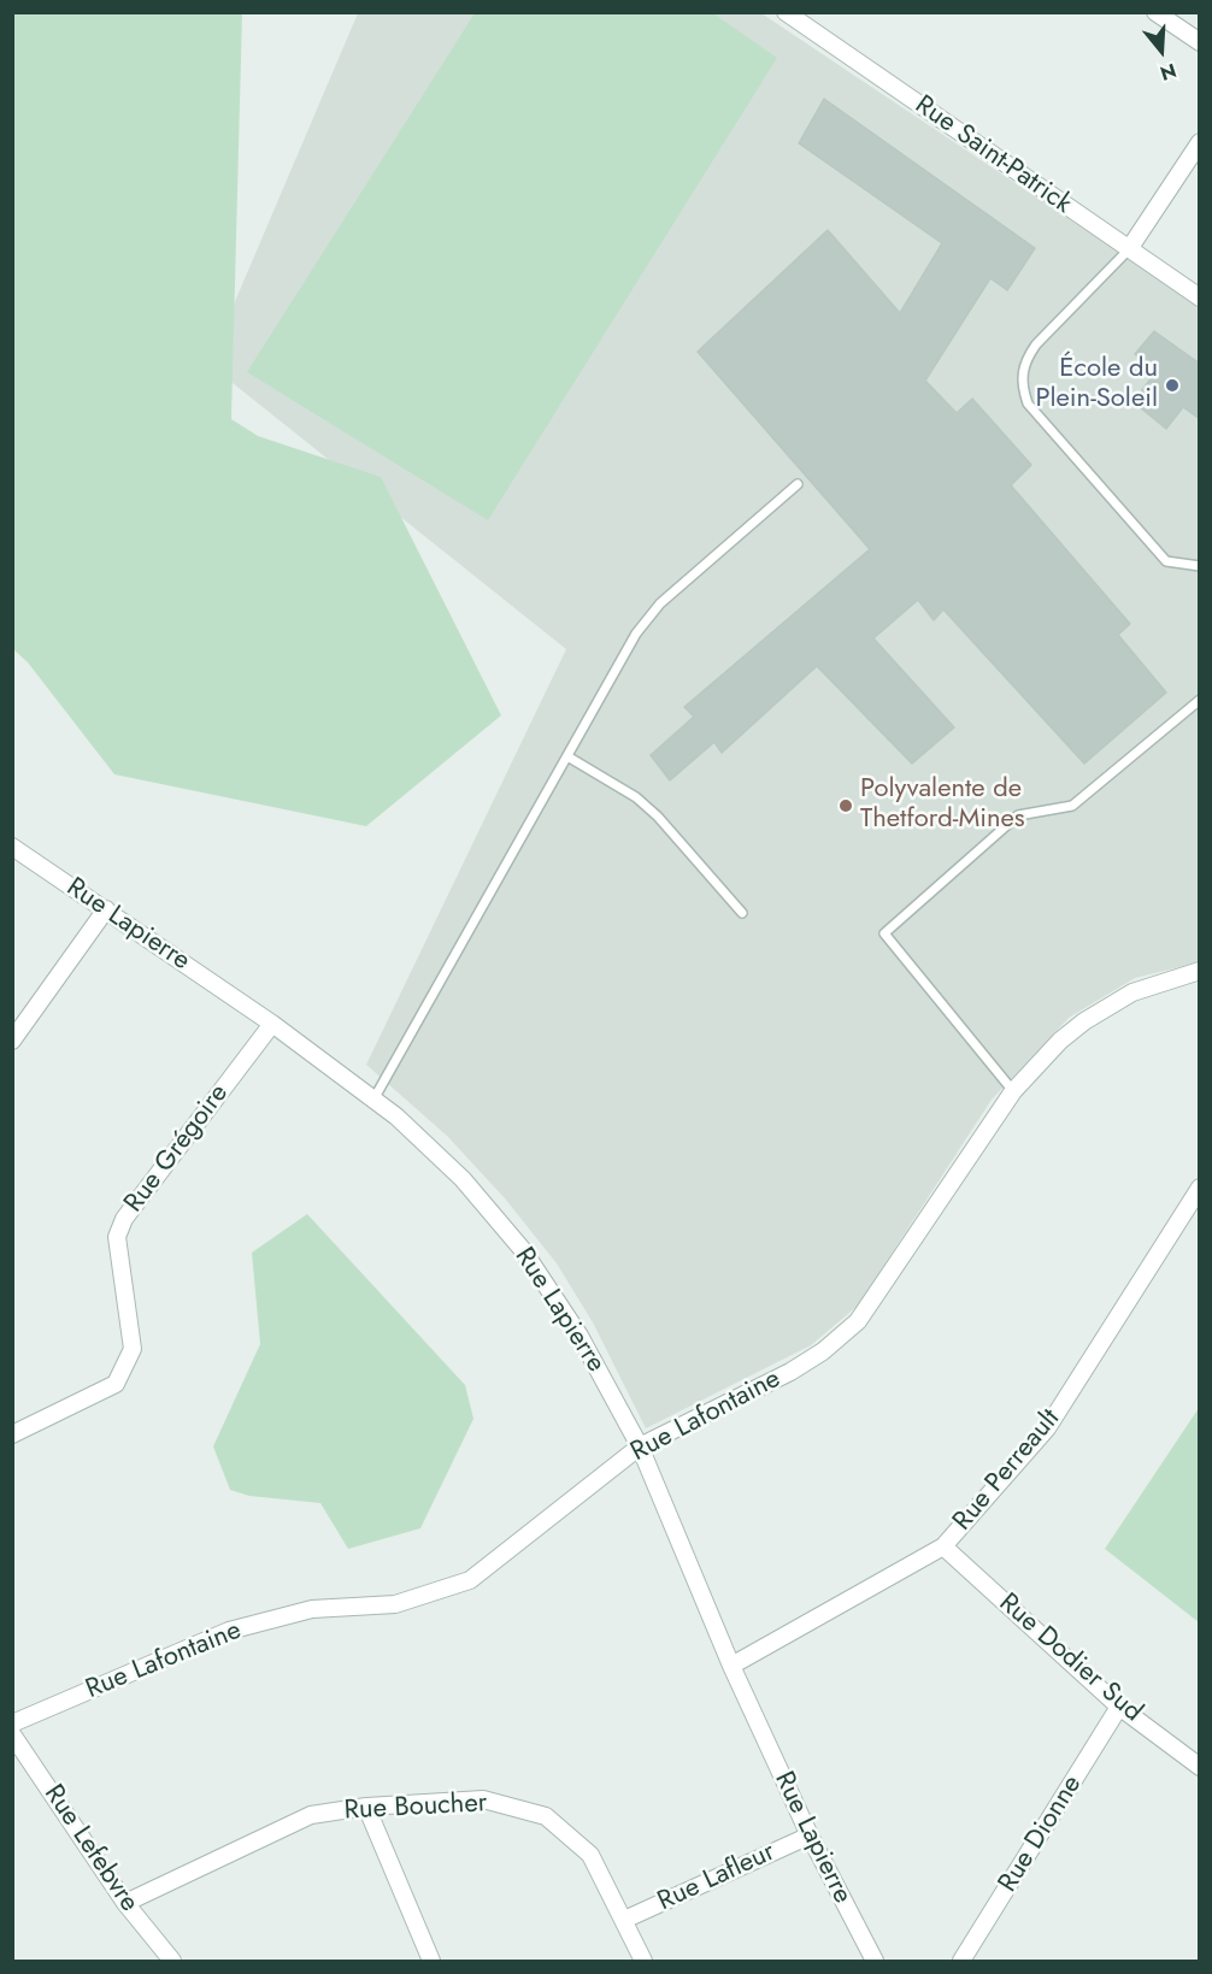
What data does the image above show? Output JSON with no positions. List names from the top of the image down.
{
  "streets": {
    "street": [
      "Rue Saint-Patrick",
      "Rue Lapierre",
      "Rue Grégoire",
      "Rue Lafontaine",
      "Rue Perreault",
      "Rue Dodier Sud",
      "Rue Boucher",
      "Rue Dionne",
      "Rue Lefebvre",
      "Rue Lafleur"
    ]
  },
  "crossings": [
    ["Rue Lapierre", "Rue Grégoire"],
    ["Rue Lapierre", "Rue Lafontaine"],
    ["Rue Lapierre", "Rue Perreault"],
    ["Rue Lapierre", "Rue Lafleur"],
    ["Rue Perreault", "Rue Dodier Sud"],
    ["Rue Dodier Sud", "Rue Dionne"],
    ["Rue Boucher", "Rue Lefebvre"],
    ["Rue Boucher", "Rue Lafleur"]
  ],
  "places": ["École du Plein-Soleil", "Polyvalente de Thetford-Mines"],
  "north": "bottom"
}
